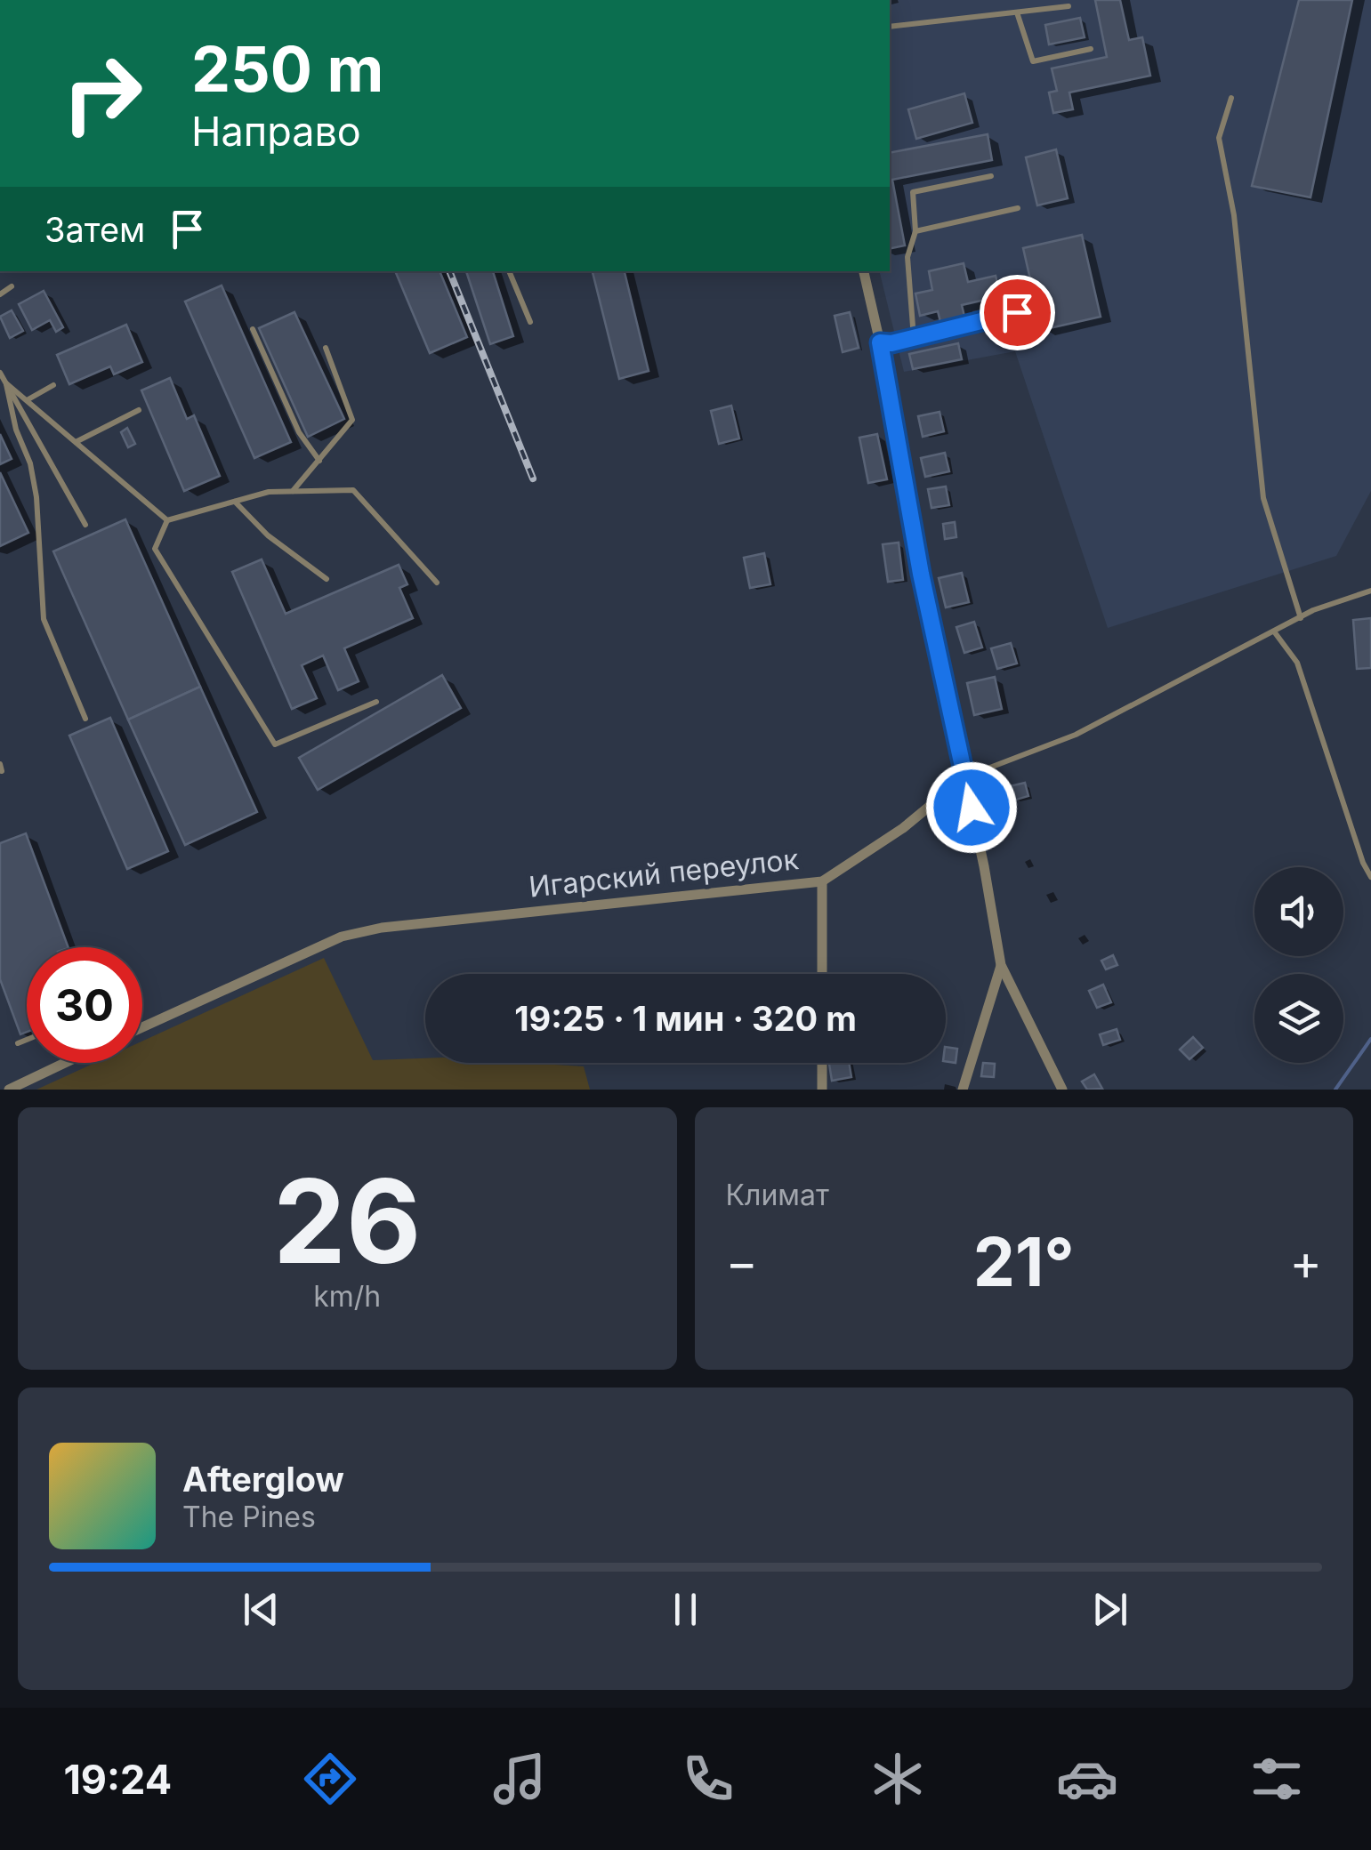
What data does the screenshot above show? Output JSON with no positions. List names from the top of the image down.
{
  "streets": {
    "street": ["Игарский переулок"]
  },
  "page": {
    "turn": ["250 m", "Направо"],
    "then": "Затем",
    "limit": "30",
    "trip": "19:25 · 1 мин · 320 m",
    "tile": [
      ["26", "km/h"],
      "Климат"
    ],
    "heat": ["−", "21°", "+"],
    "song": ["Afterglow", "The Pines"],
    "tabs": "19:24"
  }
}
